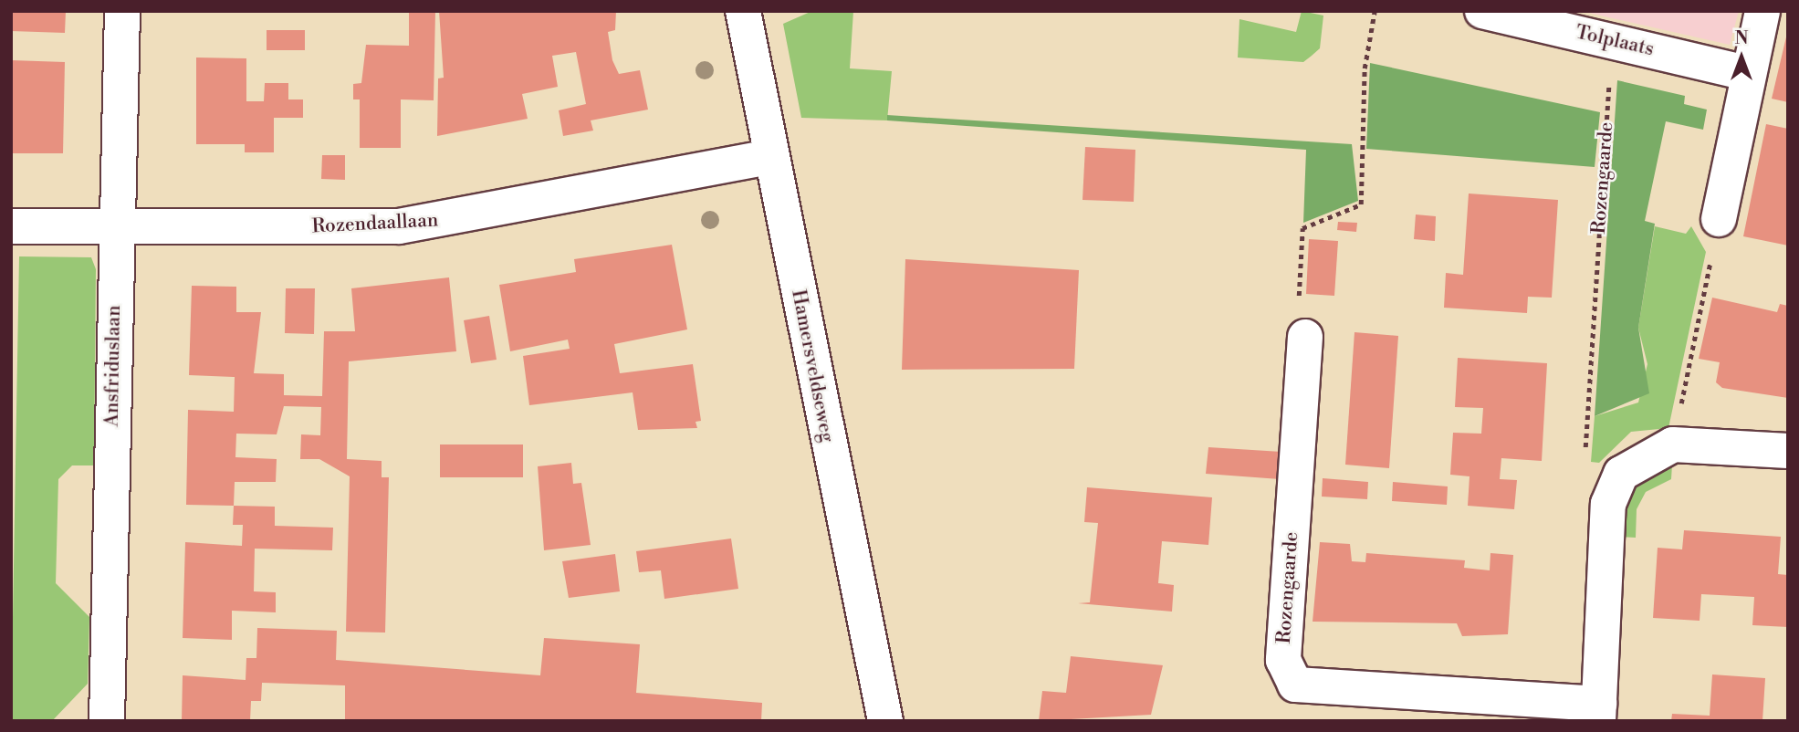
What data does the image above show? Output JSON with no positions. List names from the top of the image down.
{
  "streets": {
    "street": [
      "Tolplaats",
      "Rozengaarde",
      "Rozendaallaan",
      "Ansfriduslaan",
      "Hamersveldseweg"
    ]
  },
  "crossings": [
    ["Tolplaats", "Rozengaarde"],
    ["Rozendaallaan", "Ansfriduslaan"],
    ["Rozendaallaan", "Hamersveldseweg"]
  ],
  "north": "top"
}
